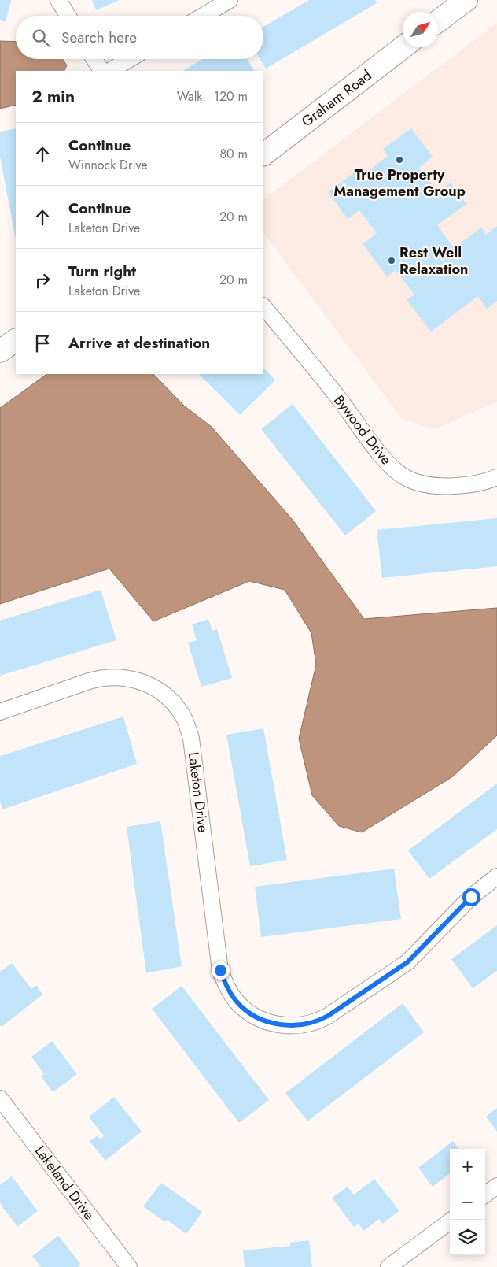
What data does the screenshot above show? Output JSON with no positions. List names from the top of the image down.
{
  "streets": {
    "street": [
      "Graham Road",
      "Bywood Drive",
      "Laketon Drive",
      "Lakeland Drive"
    ]
  },
  "places": ["True Property Management Group", "Rest Well Relaxation"],
  "north": "top right",
  "page": {
    "search": "Search here",
    "heading": ["2 min", "Walk · 120 m"],
    "list": [
      ["Continue", "Winnock Drive", "80 m"],
      ["Continue", "Laketon Drive", "20 m"],
      ["Turn right", "Laketon Drive", "20 m"],
      "Arrive at destination"
    ],
    "map_buttons": ["+", "−"]
  }
}
